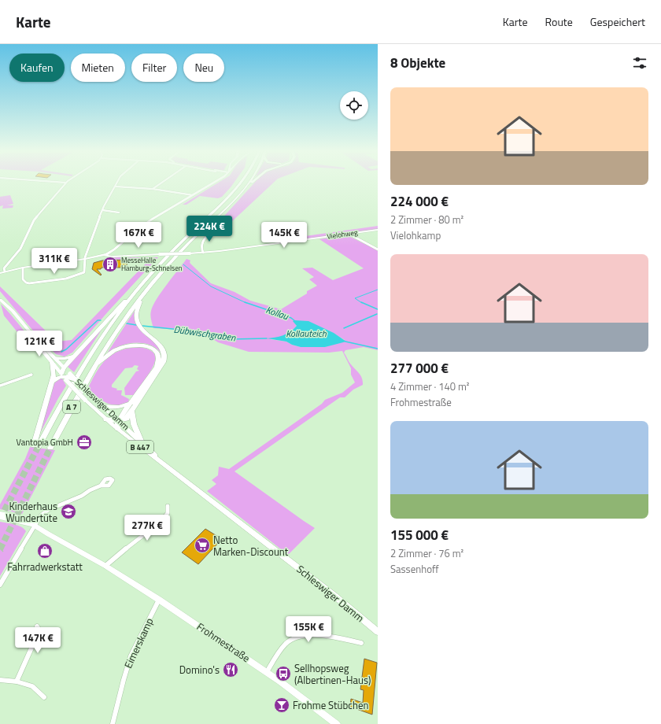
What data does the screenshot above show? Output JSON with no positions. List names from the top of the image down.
{
  "streets": {
    "highway": ["A 7"],
    "main road": [
      "Vielohweg",
      "Schleswiger Damm",
      "B 447",
      "Frohmestraße"
    ],
    "street": ["Eimerskamp"]
  },
  "crossings": [
    ["Schleswiger Damm", "A 7"],
    ["Frohmestraße", "Eimerskamp"]
  ],
  "water": ["Kollau", "Dübwischgraben", "Kollauteich"],
  "places": {
    "building": ["MesseHalle Hamburg-Schnelsen"],
    "office": ["Vantopia GmbH"],
    "school or university": ["Kinderhaus Wundertüte"],
    "supermarket": ["Netto Marken-Discount"],
    "shop": ["Fahrradwerkstatt"],
    "restaurant": ["Domino's"],
    "bus stop": ["Sellhopsweg (Albertinen-Haus)"],
    "bar": ["Frohme Stübchen"]
  },
  "page": {
    "header": "Karte",
    "nav": ["Karte", "Route", "Gespeichert"],
    "heading": "8 Objekte",
    "chip": [
      "Kaufen",
      "Mieten",
      "Filter",
      "Neu"
    ],
    "list": [
      {
        "name": "224 000 €",
        "note": "2 Zimmer · 80 m² · Vielohkamp"
      },
      {
        "name": "277 000 €",
        "note": "4 Zimmer · 140 m² · Frohmestraße"
      },
      {
        "name": "155 000 €",
        "note": "2 Zimmer · 76 m² · Sassenhoff"
      }
    ],
    "price": [
      "224K €",
      "167K €",
      "145K €",
      "311K €",
      "121K €",
      "277K €",
      "155K €",
      "147K €"
    ]
  }
}
